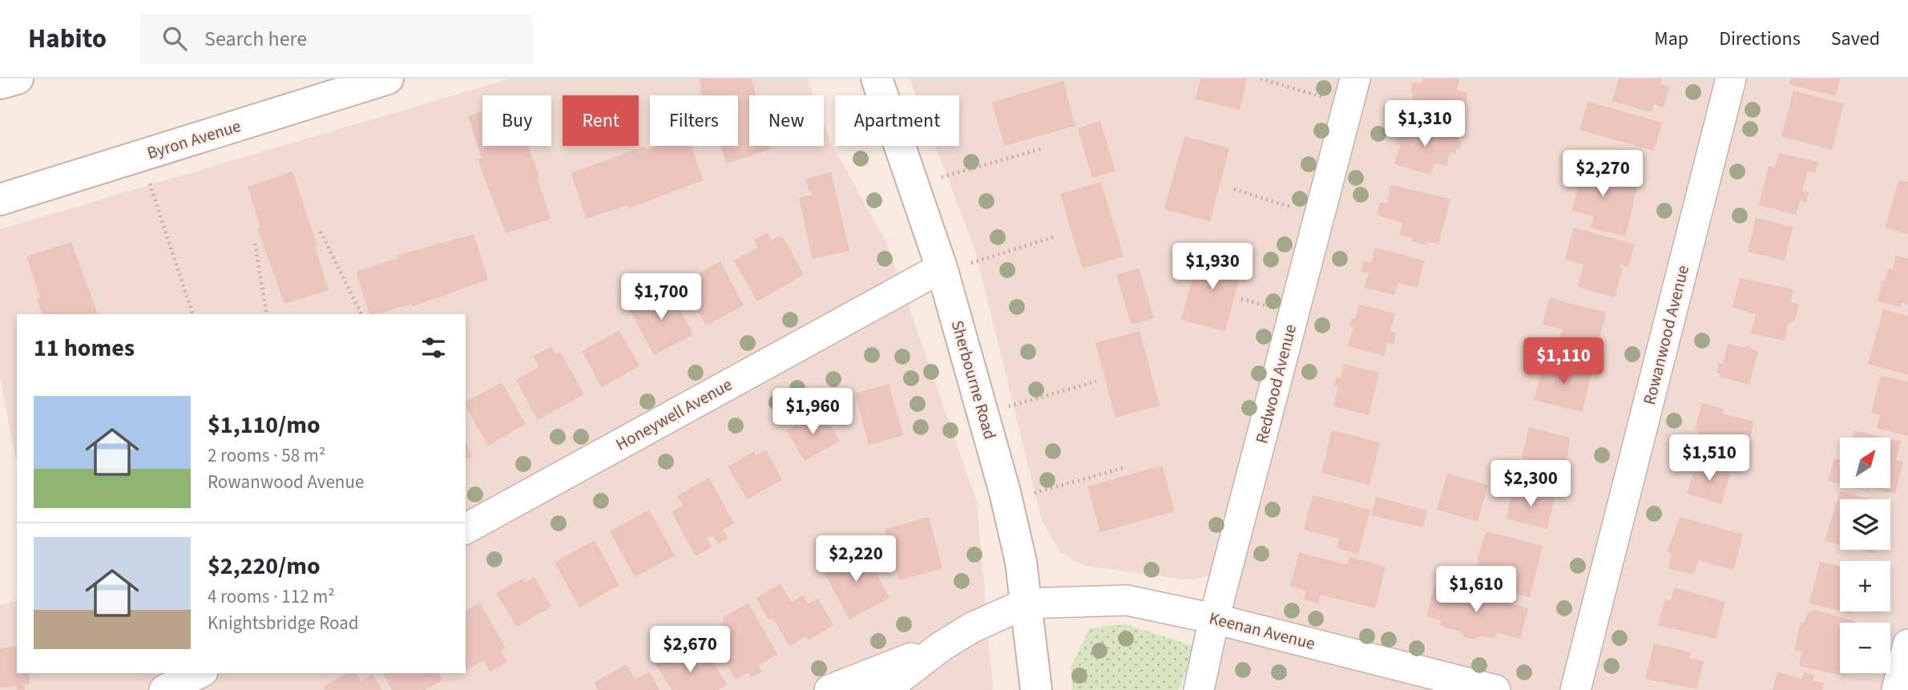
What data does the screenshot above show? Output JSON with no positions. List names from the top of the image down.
{
  "streets": {
    "street": [
      "Byron Avenue",
      "Rowanwood Avenue",
      "Sherbourne Road",
      "Redwood Avenue",
      "Honeywell Avenue",
      "Keenan Avenue"
    ]
  },
  "crossings": [
    ["Sherbourne Road", "Honeywell Avenue"],
    ["Sherbourne Road", "Keenan Avenue"],
    ["Redwood Avenue", "Keenan Avenue"]
  ],
  "north": "top right",
  "page": {
    "header": "Habito",
    "search": "Search here",
    "nav": ["Map", "Directions", "Saved"],
    "chip": [
      "Buy",
      "Rent",
      "Filters",
      "New",
      "Apartment"
    ],
    "price": [
      "$1,310",
      "$2,270",
      "$1,930",
      "$1,700",
      "$1,110",
      "$1,960",
      "$1,510",
      "$2,300",
      "$2,220",
      "$1,610",
      "$2,670"
    ],
    "heading": "11 homes",
    "list": [
      {
        "name": "$1,110/mo",
        "note": "2 rooms · 58 m² · Rowanwood Avenue"
      },
      {
        "name": "$2,220/mo",
        "note": "4 rooms · 112 m² · Knightsbridge Road"
      }
    ],
    "map_buttons": ["+", "−"]
  }
}
